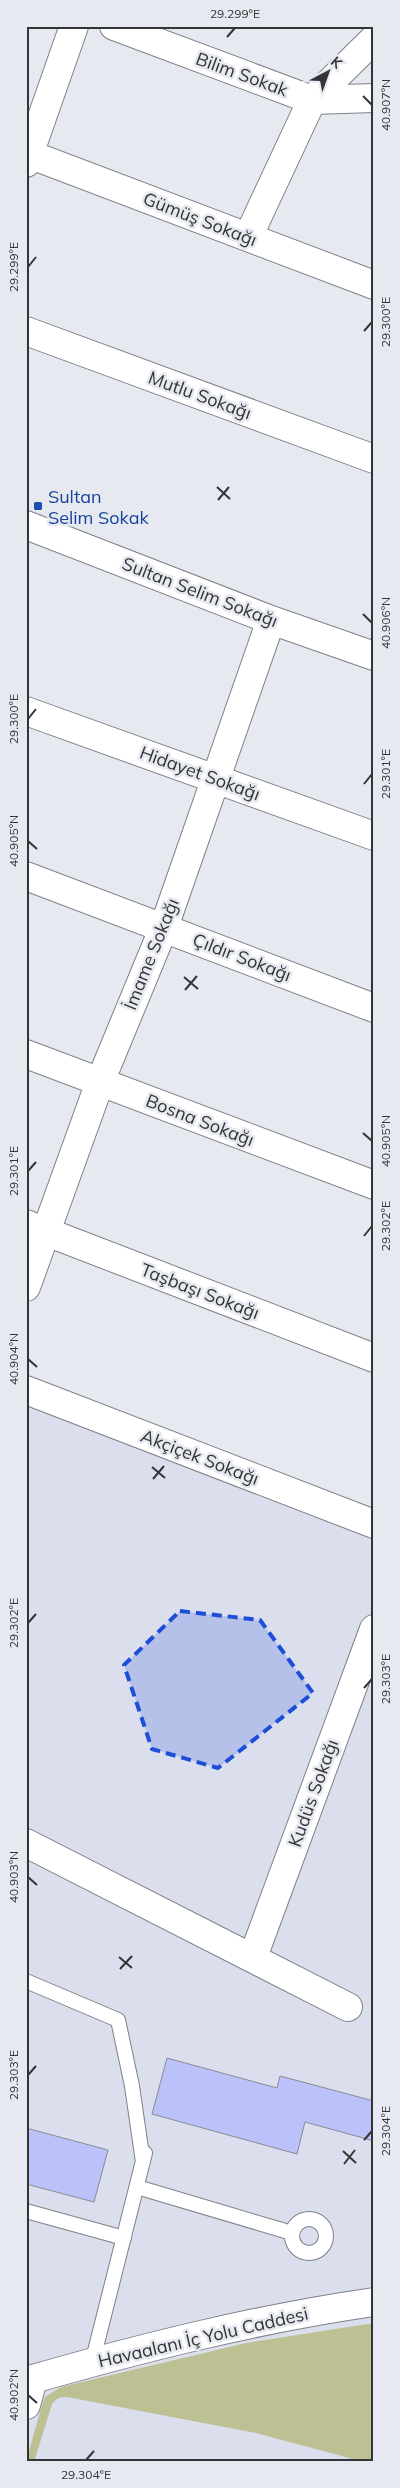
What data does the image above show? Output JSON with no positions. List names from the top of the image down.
{
  "streets": {
    "street": [
      "Bilim Sokak",
      "Gümüş Sokağı",
      "Mutlu Sokağı",
      "Sultan Selim Sokağı",
      "Hidayet Sokağı",
      "İmame Sokağı",
      "Çıldır Sokağı",
      "Bosna Sokağı",
      "Taşbaşı Sokağı",
      "Akçiçek Sokağı",
      "Kudüs Sokağı",
      "Havaalanı İç Yolu Caddesi"
    ]
  },
  "crossings": [
    ["Sultan Selim Sokağı", "İmame Sokağı"],
    ["Hidayet Sokağı", "İmame Sokağı"],
    ["İmame Sokağı", "Çıldır Sokağı"],
    ["İmame Sokağı", "Bosna Sokağı"],
    ["İmame Sokağı", "Taşbaşı Sokağı"]
  ],
  "places": {
    "transit": ["Sultan Selim Sokak"]
  },
  "north": "top right",
  "coordinates": [
    "29.299°E",
    "40.907°N",
    "29.300°E",
    "40.906°N",
    "29.301°E",
    "40.905°N",
    "29.302°E",
    "40.904°N",
    "29.303°E",
    "40.903°N",
    "29.304°E",
    "40.902°N"
  ]
}
